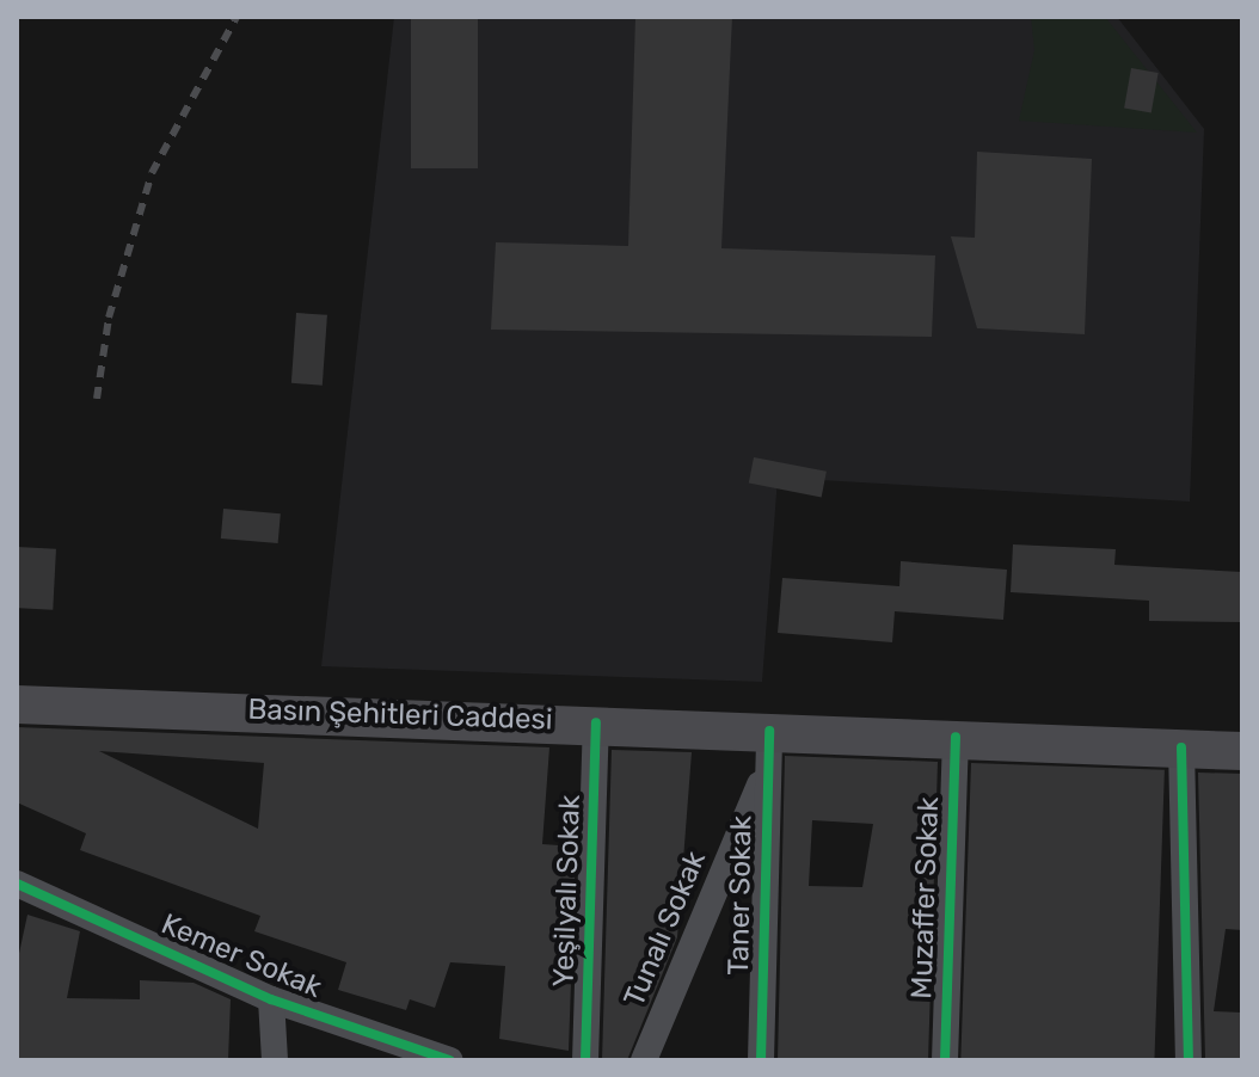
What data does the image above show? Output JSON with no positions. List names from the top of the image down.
{
  "streets": {
    "main road": ["Basın Şehitleri Caddesi"],
    "street": [
      "Yeşilyalı Sokak",
      "Taner Sokak",
      "Muzaffer Sokak",
      "Tunalı Sokak",
      "Kemer Sokak"
    ]
  },
  "crossings": [
    ["Basın Şehitleri Caddesi", "Yeşilyalı Sokak"],
    ["Basın Şehitleri Caddesi", "Taner Sokak"],
    ["Basın Şehitleri Caddesi", "Muzaffer Sokak"],
    ["Basın Şehitleri Caddesi", "Tunalı Sokak"],
    ["Taner Sokak", "Tunalı Sokak"]
  ]
}
